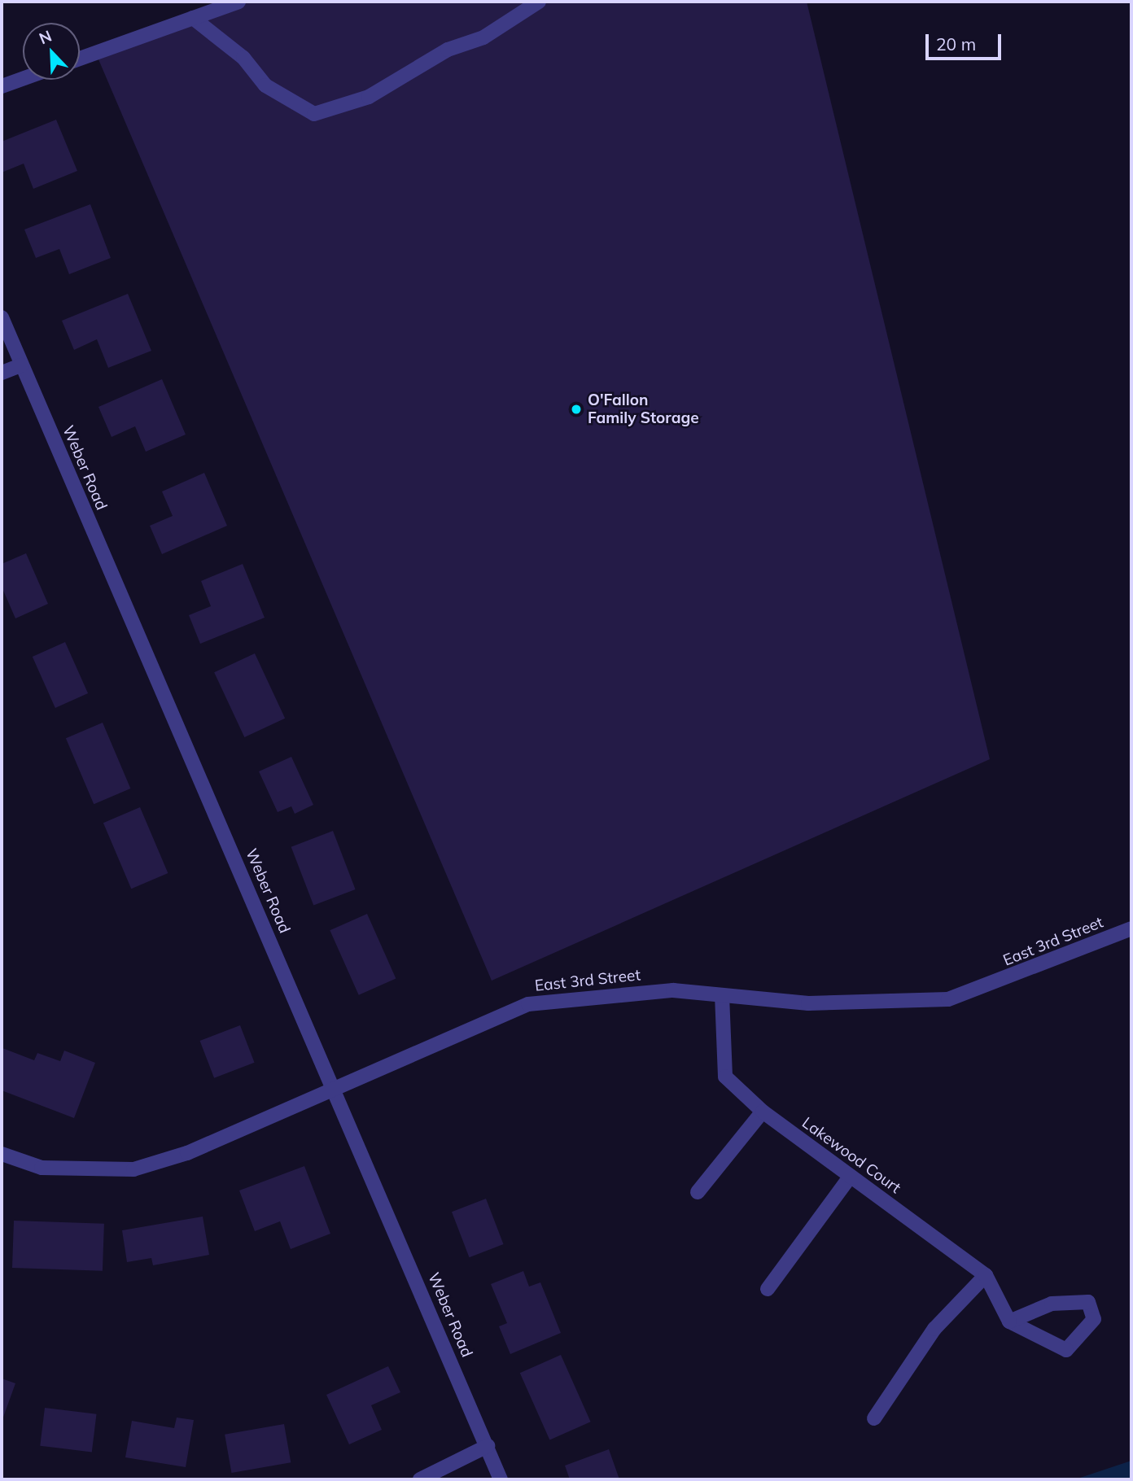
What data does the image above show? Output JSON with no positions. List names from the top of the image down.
{
  "streets": {
    "street": ["Weber Road", "East 3rd Street", "Lakewood Court"]
  },
  "crossings": [
    ["Weber Road", "East 3rd Street"],
    ["East 3rd Street", "Lakewood Court"]
  ],
  "places": ["O'Fallon Family Storage"],
  "scale_bar": "20 m",
  "north": "top left"
}
